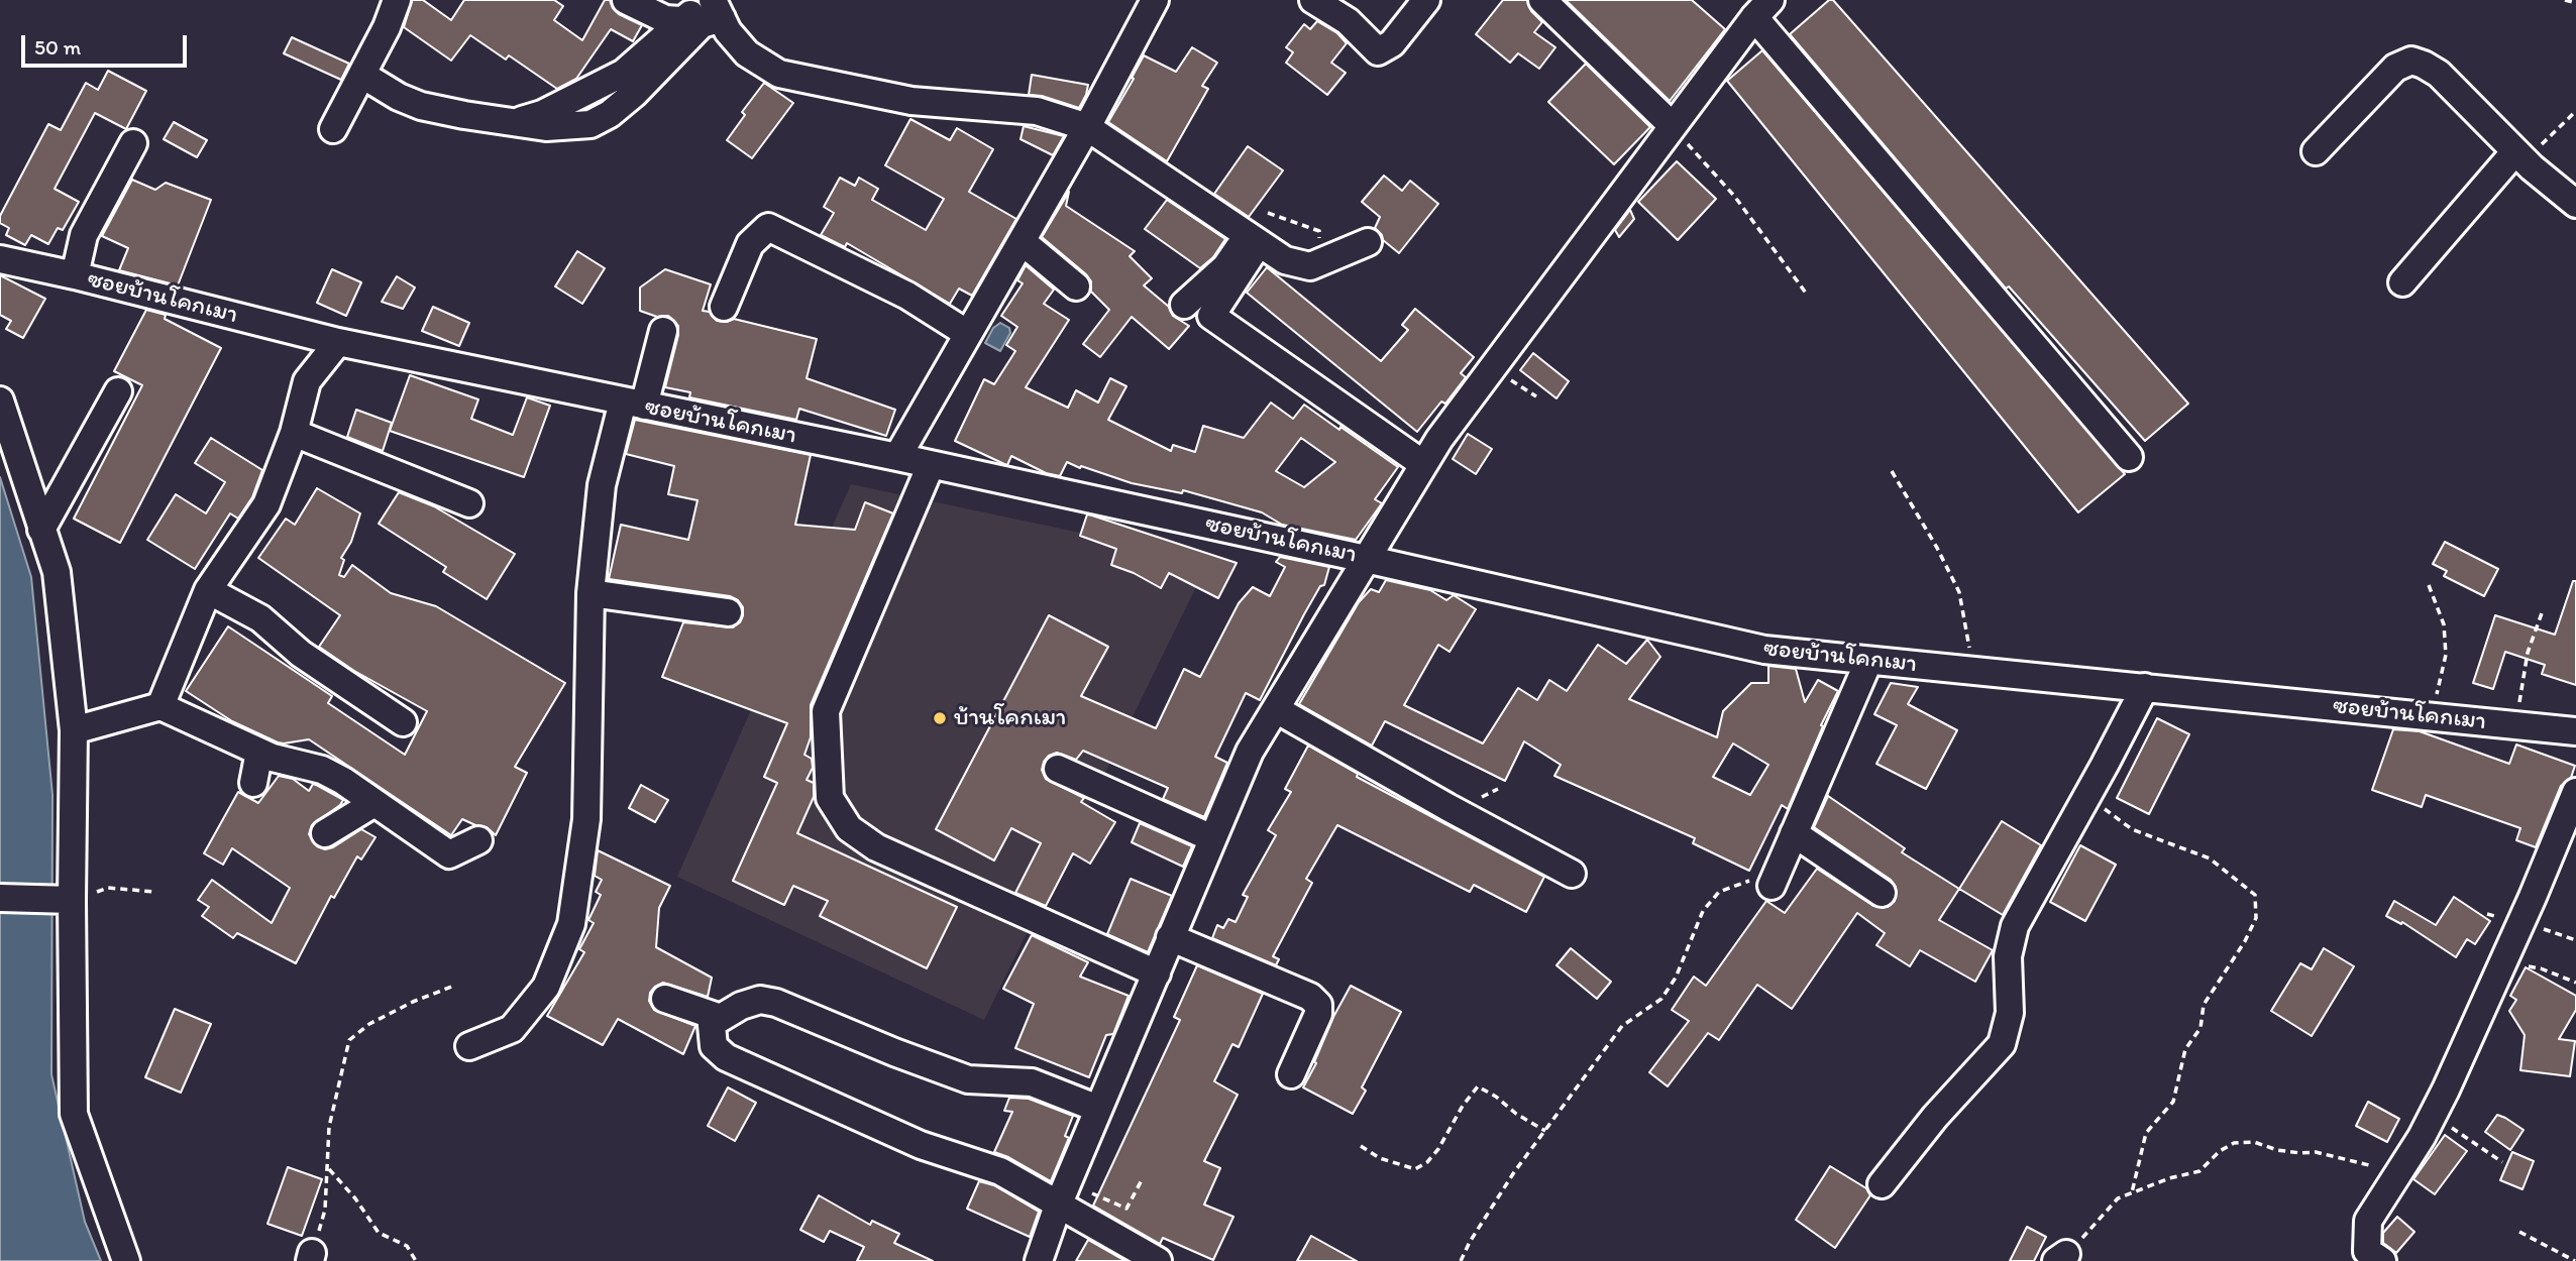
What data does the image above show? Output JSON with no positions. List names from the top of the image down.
{
  "streets": {
    "street": ["ซอยบ้านโคกเมา"]
  },
  "places": ["บ้านโคกเมา"],
  "scale_bar": "50 m"
}
